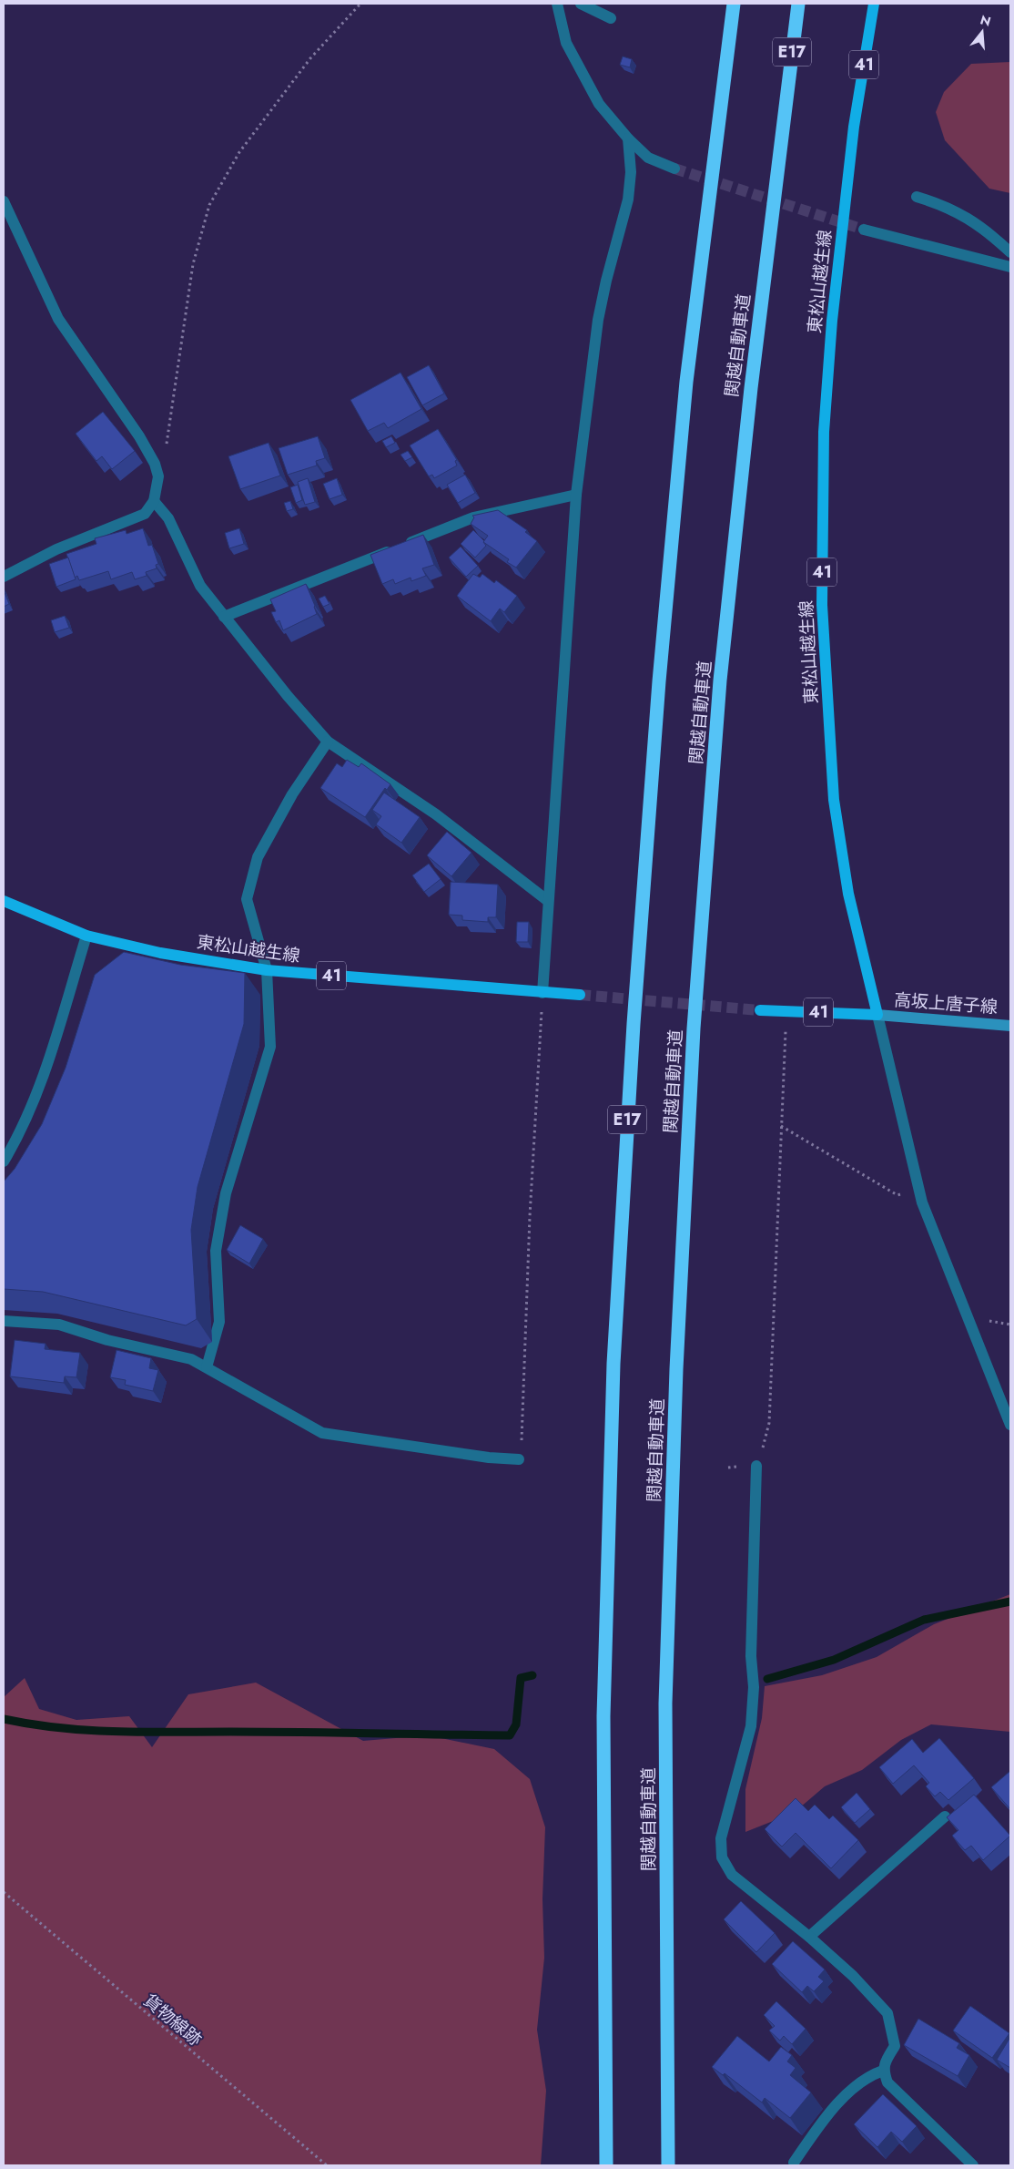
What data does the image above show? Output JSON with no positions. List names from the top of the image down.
{
  "streets": {
    "highway": ["E17", "関越自動車道"],
    "main road": ["41", "東松山越生線", "高坂上唐子線"],
    "path": ["貨物線跡"]
  },
  "crossings": [
    ["41", "東松山越生線"],
    ["41", "高坂上唐子線"],
    ["東松山越生線", "高坂上唐子線"]
  ],
  "north": "top"
}
